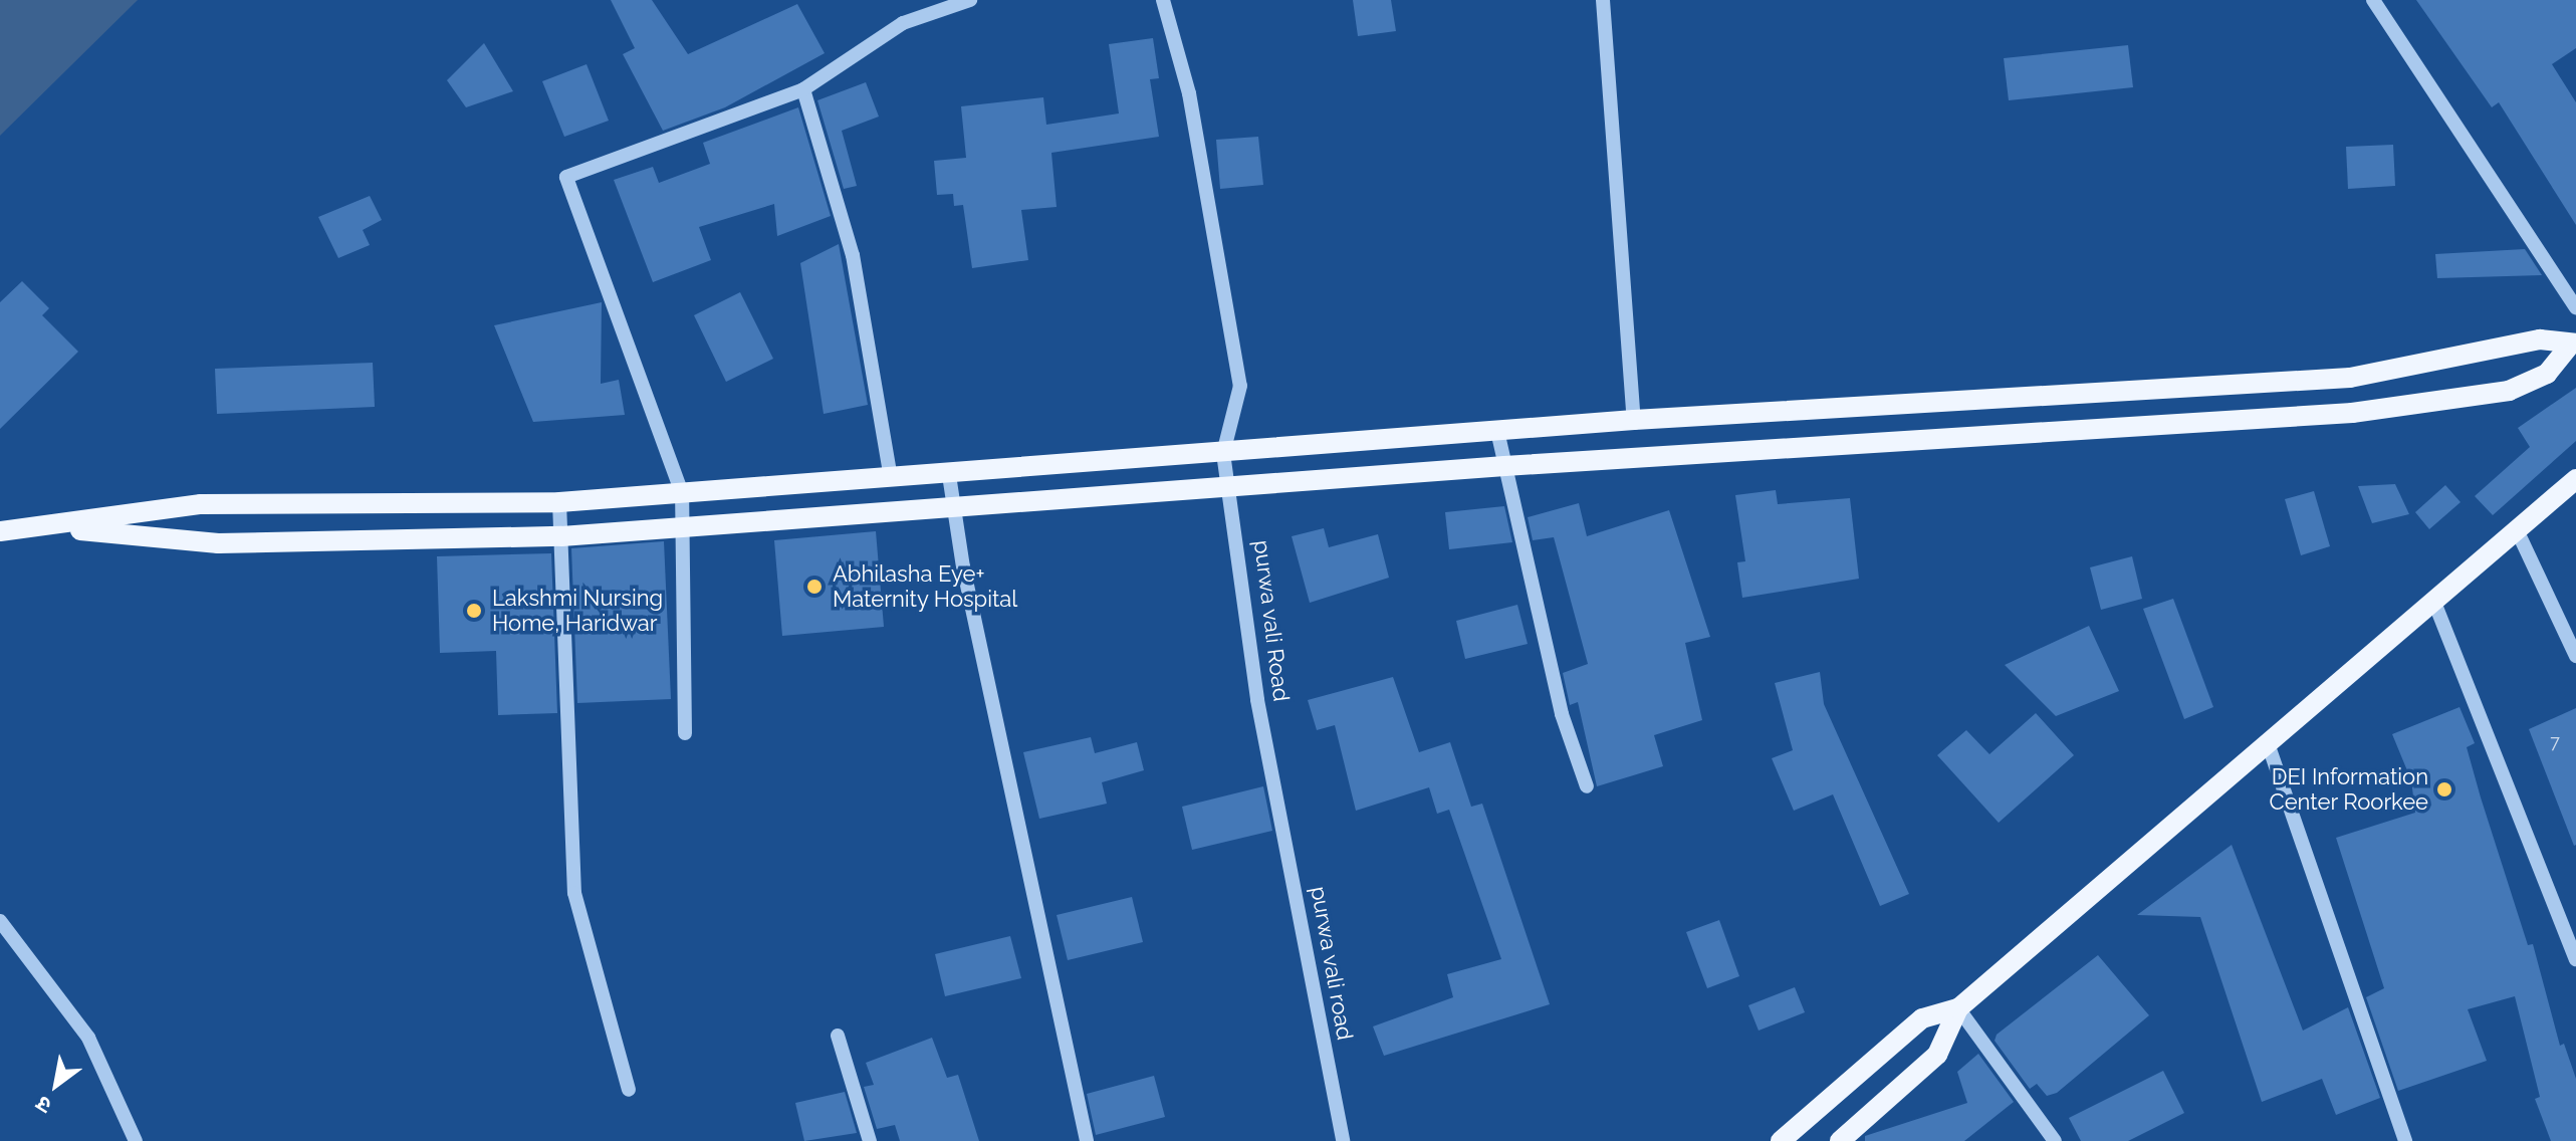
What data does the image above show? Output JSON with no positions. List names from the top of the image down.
{
  "streets": {
    "street": ["purwa vali Road", "purwa vali road"]
  },
  "crossings": [
    ["purwa vali Road", "purwa vali road"]
  ],
  "places": ["Abhilasha Eye+ Maternity Hospital", "Lakshmi Nursing Home, Haridwar", "DEI Information Center Roorkee"],
  "house_numbers": ["7"],
  "north": "bottom left"
}
